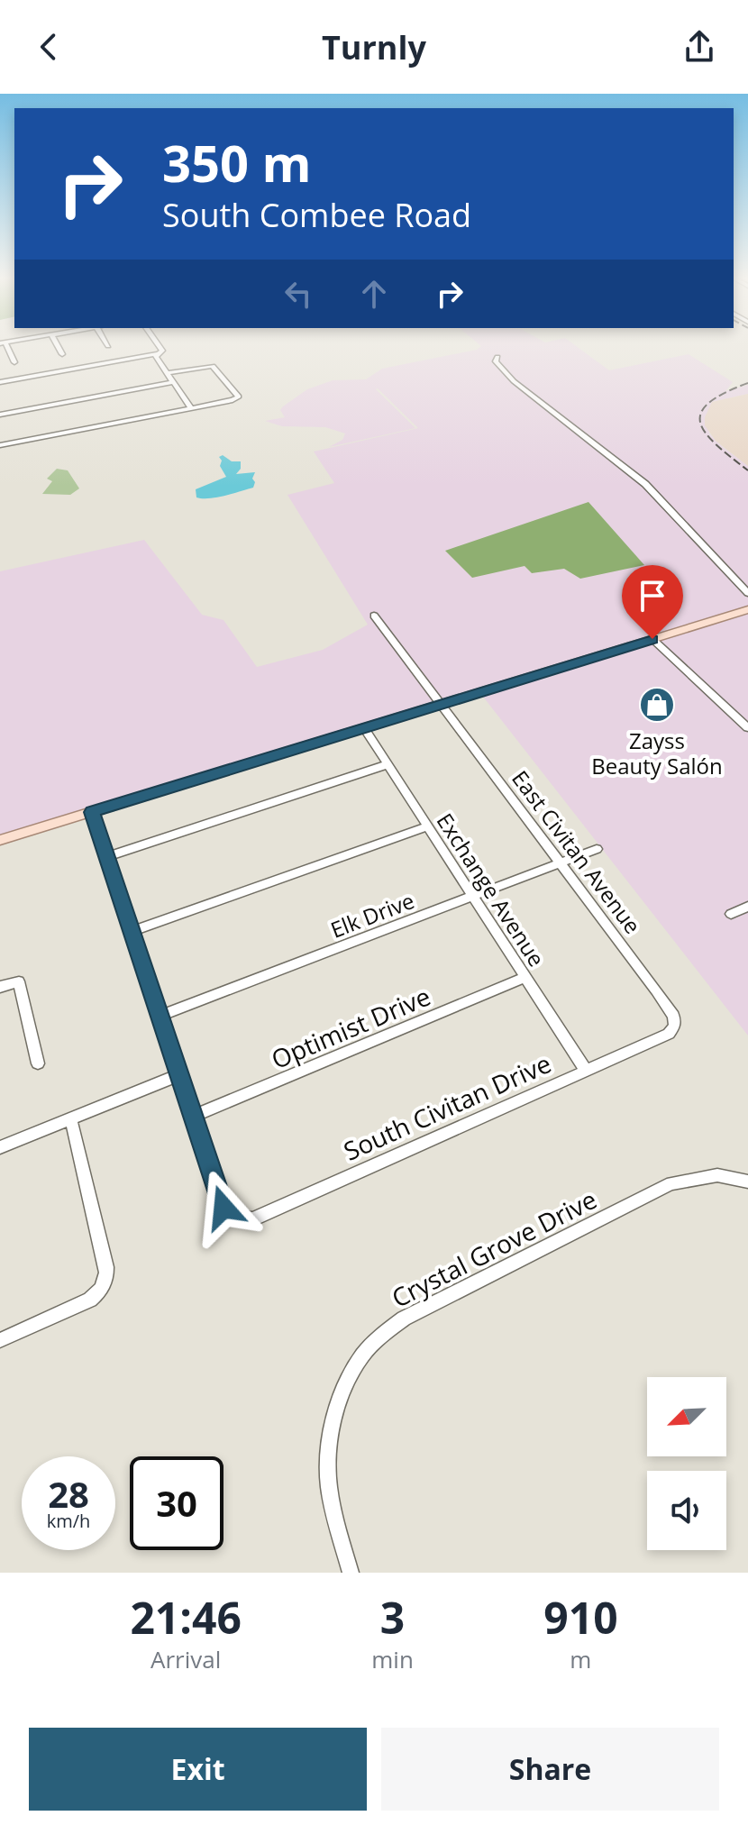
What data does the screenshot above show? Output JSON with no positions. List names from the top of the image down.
{
  "streets": {
    "street": [
      "East Civitan Avenue",
      "Exchange Avenue",
      "Elk Drive",
      "Optimist Drive",
      "South Civitan Drive",
      "Crystal Grove Drive"
    ]
  },
  "crossings": [
    ["East Civitan Avenue", "Elk Drive"],
    ["East Civitan Avenue", "South Civitan Drive"],
    ["Exchange Avenue", "Elk Drive"],
    ["Exchange Avenue", "Optimist Drive"],
    ["Exchange Avenue", "South Civitan Drive"],
    ["Optimist Drive", "South Civitan Drive"]
  ],
  "places": {
    "shop": ["Zayss Beauty Salón"]
  },
  "north": "bottom left",
  "page": {
    "header": "Turnly",
    "turn": ["350 m", "South Combee Road"],
    "speed": "28 km/h",
    "limit": "30",
    "eta": [
      "21:46",
      "Arrival",
      "3",
      "min",
      "910",
      "m"
    ],
    "buttons": ["Exit", "Share"]
  }
}
